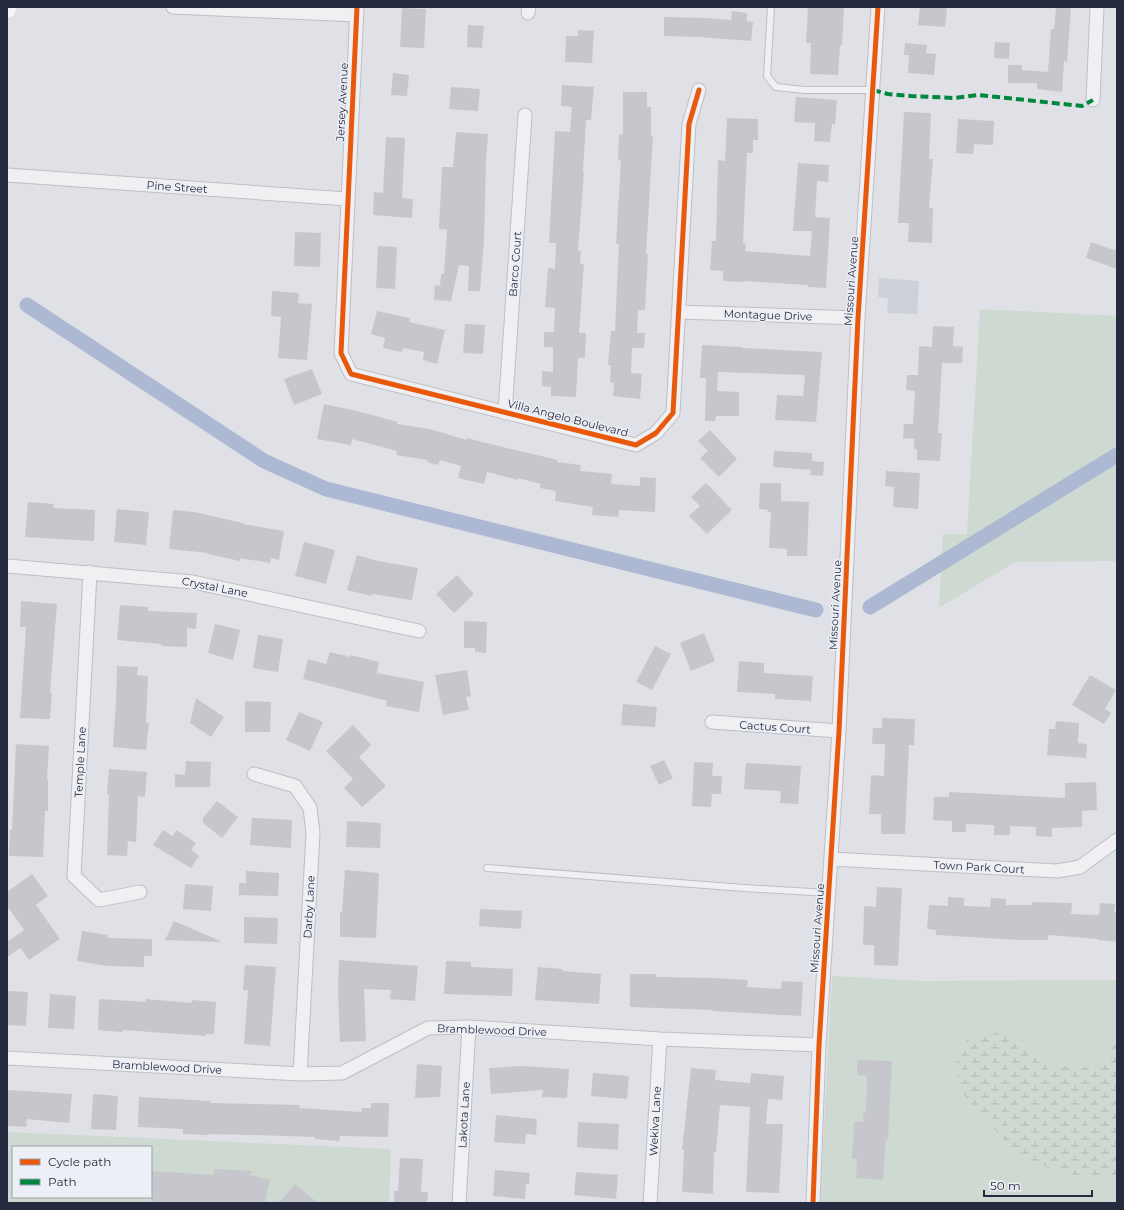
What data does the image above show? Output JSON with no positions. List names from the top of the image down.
{
  "streets": {
    "street": [
      "Jersey Avenue",
      "Pine Street",
      "Barco Court",
      "Missouri Avenue",
      "Montague Drive",
      "Villa Angelo Boulevard",
      "Crystal Lane",
      "Cactus Court",
      "Temple Lane",
      "Town Park Court",
      "Darby Lane",
      "Bramblewood Drive",
      "Lakota Lane",
      "Wekiva Lane"
    ]
  },
  "crossings": [
    ["Jersey Avenue", "Pine Street"],
    ["Jersey Avenue", "Villa Angelo Boulevard"],
    ["Pine Street", "Villa Angelo Boulevard"],
    ["Barco Court", "Villa Angelo Boulevard"],
    ["Missouri Avenue", "Montague Drive"],
    ["Missouri Avenue", "Cactus Court"],
    ["Missouri Avenue", "Town Park Court"],
    ["Missouri Avenue", "Bramblewood Drive"],
    ["Montague Drive", "Villa Angelo Boulevard"],
    ["Crystal Lane", "Temple Lane"],
    ["Darby Lane", "Bramblewood Drive"],
    ["Bramblewood Drive", "Lakota Lane"],
    ["Bramblewood Drive", "Wekiva Lane"]
  ],
  "legend": ["Cycle path", "Path"],
  "scale_bar": "50 m"
}
